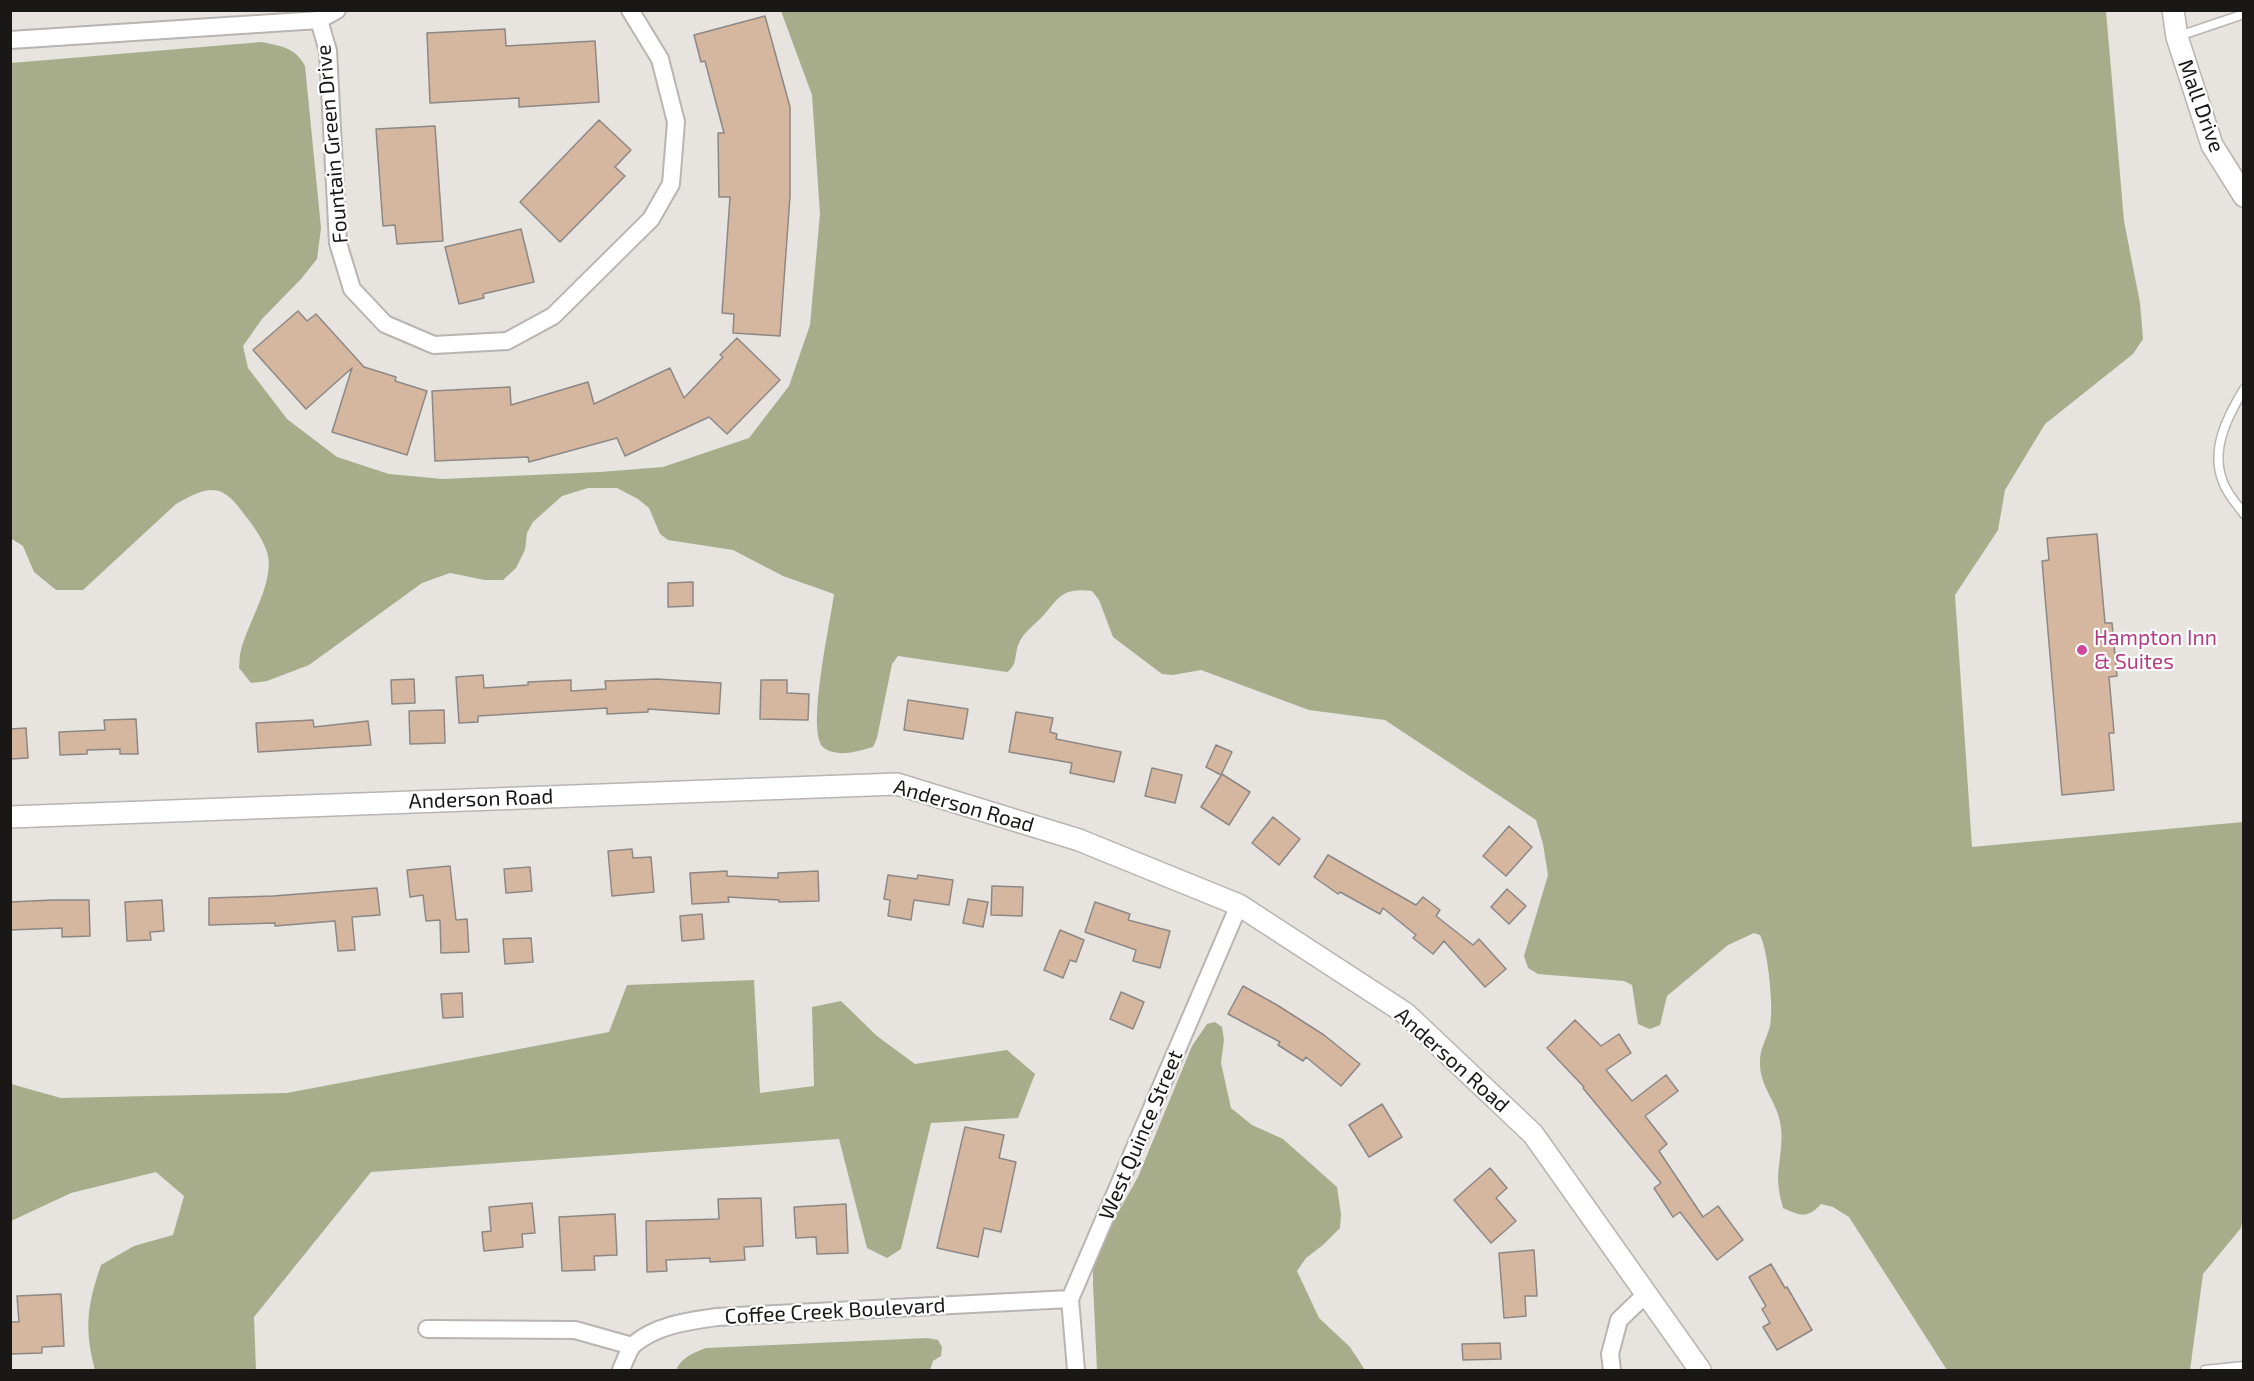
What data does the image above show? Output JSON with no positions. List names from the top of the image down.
{
  "streets": {
    "street": [
      "Mall Drive",
      "Fountain Green Drive",
      "Anderson Road",
      "West Quince Street",
      "Coffee Creek Boulevard"
    ]
  },
  "crossings": [
    ["Anderson Road", "West Quince Street"],
    ["West Quince Street", "Coffee Creek Boulevard"]
  ],
  "places": ["Hampton Inn & Suites"]
}
